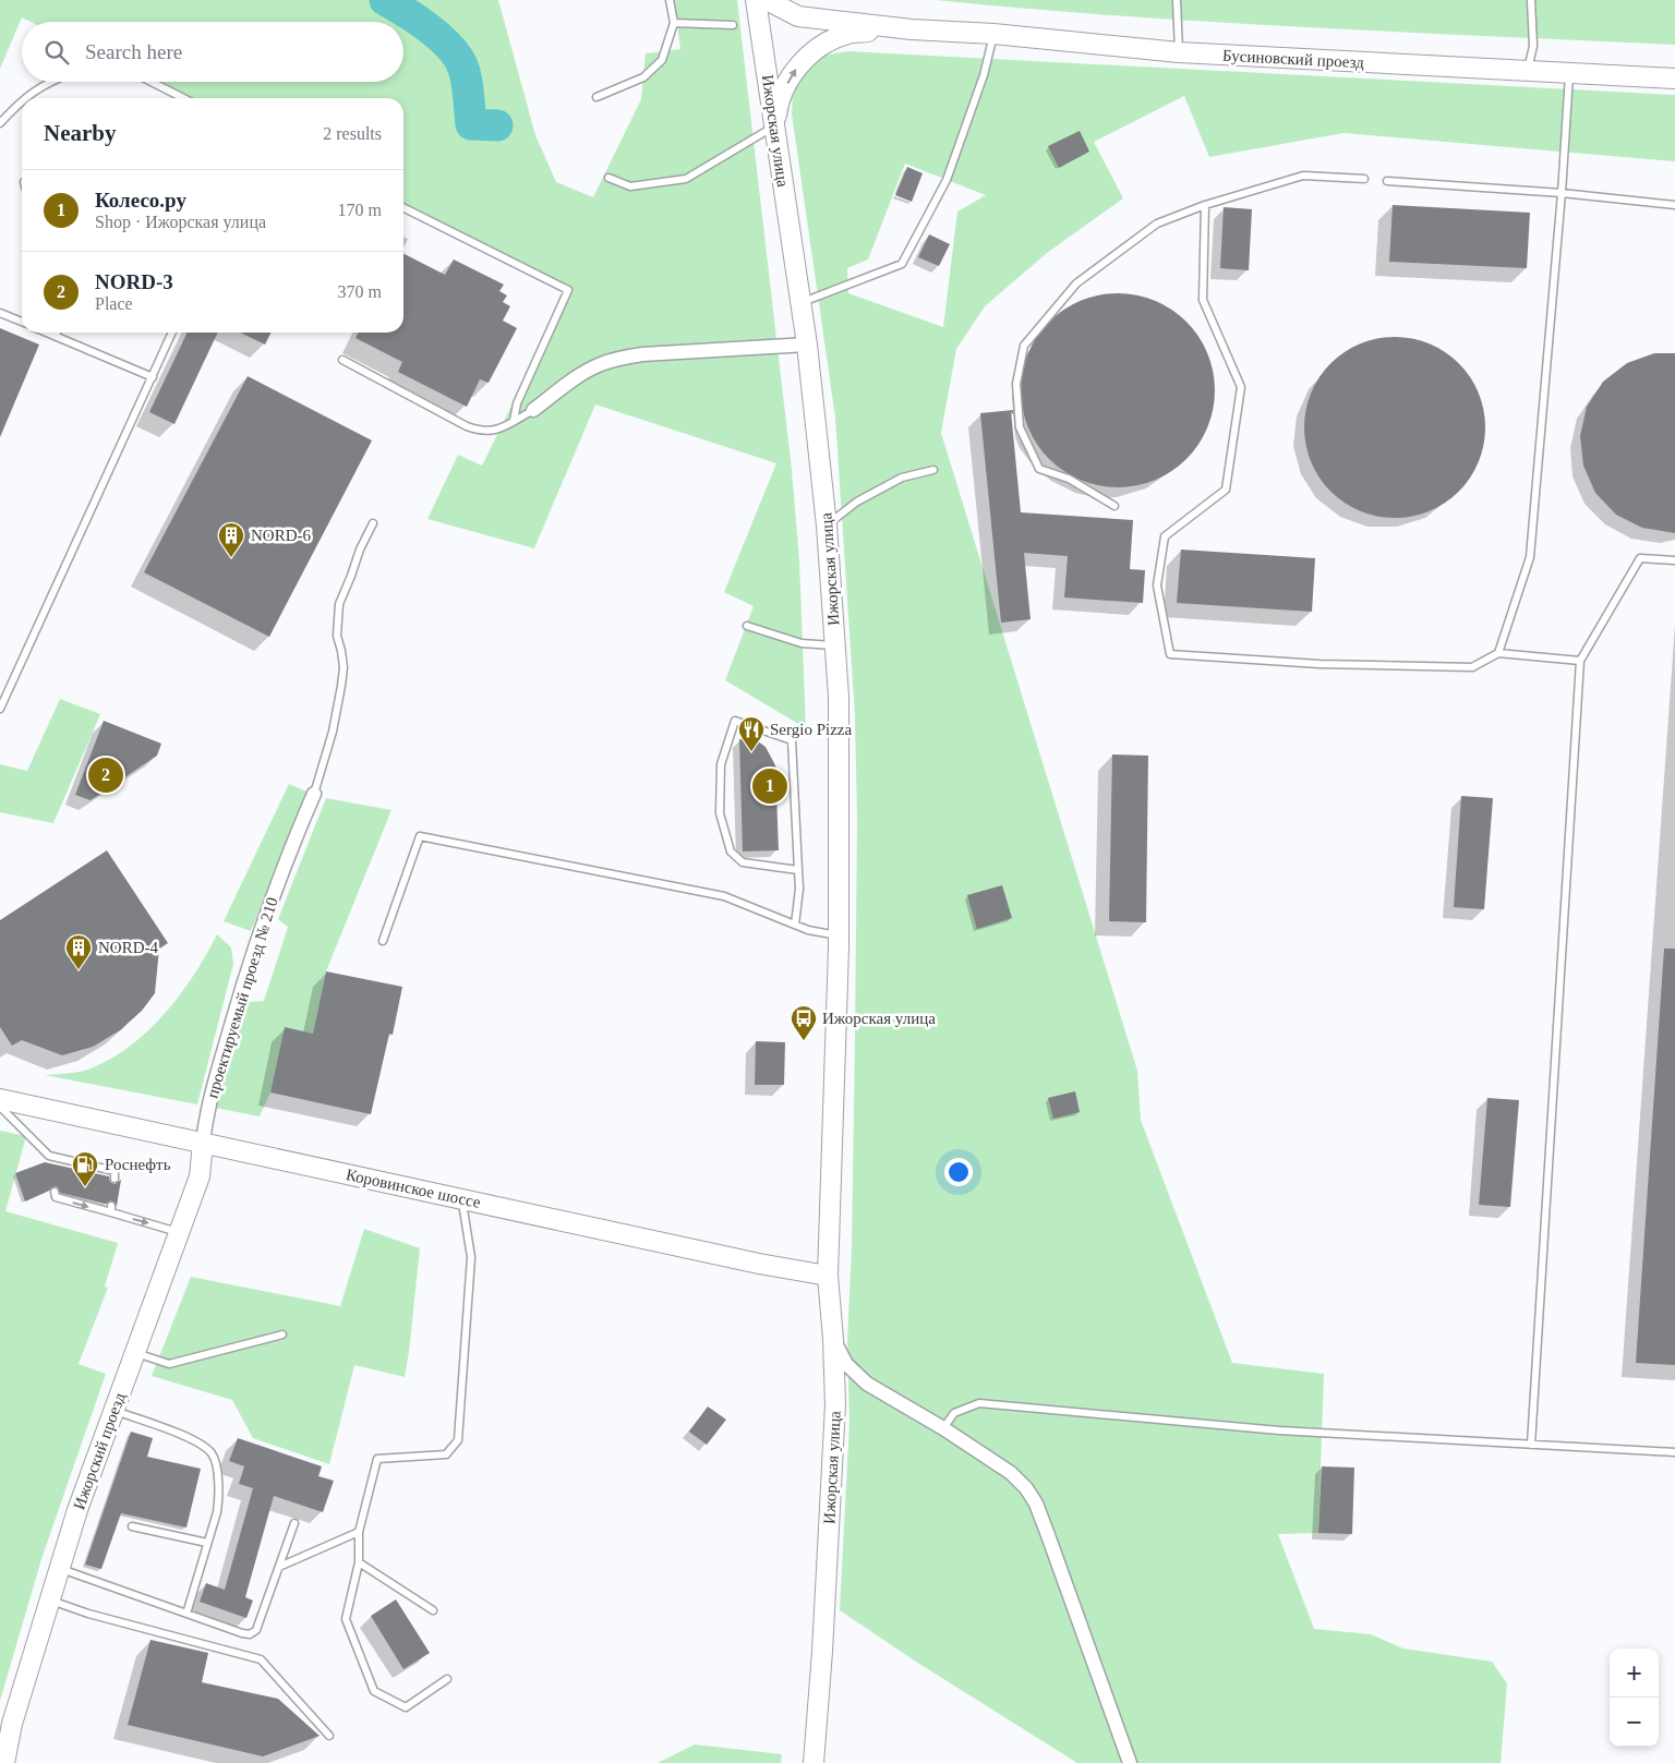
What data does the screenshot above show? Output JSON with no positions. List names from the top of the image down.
{
  "streets": {
    "main road": [
      "Бусиновский проезд",
      "Ижорская улица",
      "Коровинское шоссе",
      "Ижорский проезд"
    ],
    "street": ["проектируемый проезд № 210"]
  },
  "crossings": [
    ["Ижорская улица", "Коровинское шоссе"],
    ["проектируемый проезд № 210", "Коровинское шоссе"],
    ["проектируемый проезд № 210", "Ижорский проезд"],
    ["Коровинское шоссе", "Ижорский проезд"]
  ],
  "places": {
    "building": ["NORD-6", "NORD-4"],
    "restaurant": ["Sergio Pizza"],
    "bus stop": ["Ижорская улица"],
    "fuel station": ["Роснефть"]
  },
  "page": {
    "search": "Search here",
    "heading": ["Nearby", "2 results"],
    "list": [
      {
        "mark": "1",
        "name": "Колесо.ру",
        "note": "Shop · Ижорская улица",
        "value": "170 m"
      },
      {
        "mark": "2",
        "name": "NORD-3",
        "note": "Place",
        "value": "370 m"
      }
    ],
    "pins": ["2", "1"],
    "map_buttons": ["+", "−"]
  }
}
